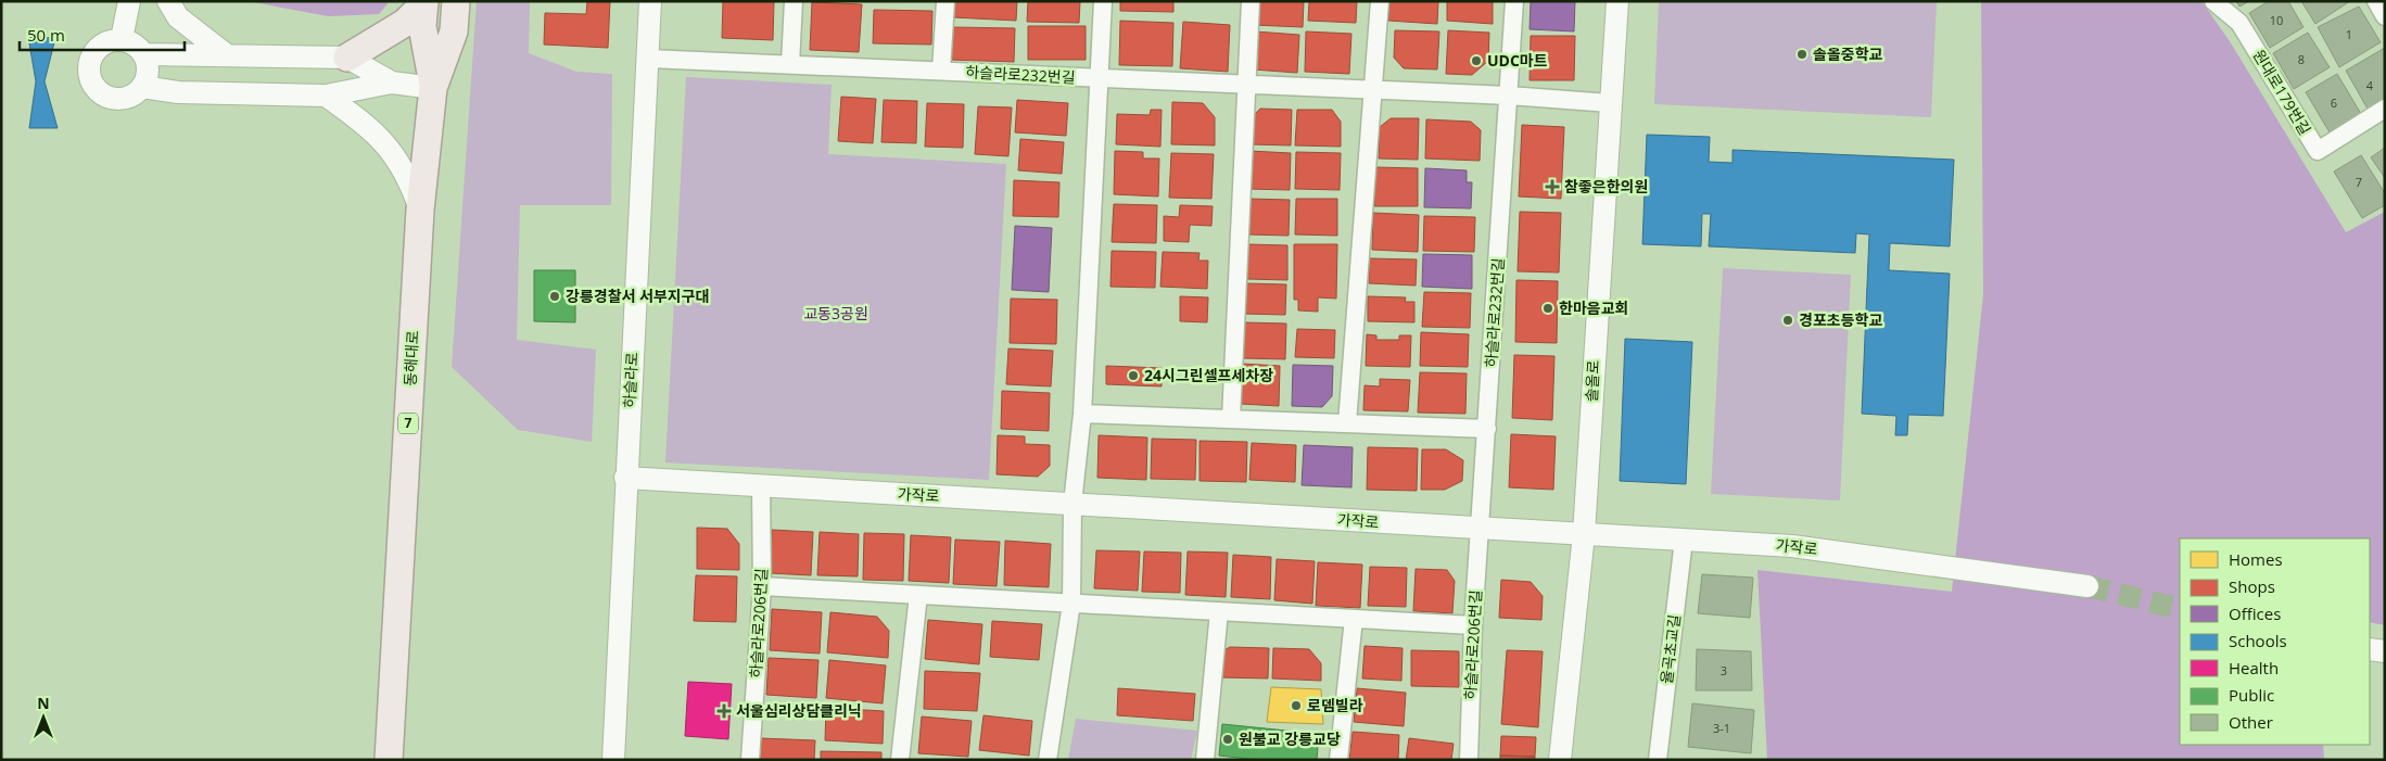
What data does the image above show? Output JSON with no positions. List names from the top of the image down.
{
  "streets": {
    "main road": ["동해대로", "7"],
    "street": [
      "하슬라로232번길",
      "원대로179번길",
      "하슬라로",
      "솔올로",
      "가작로",
      "하슬라로206번길",
      "율곡초교길"
    ]
  },
  "crossings": [
    ["하슬라로232번길", "하슬라로"],
    ["하슬라로232번길", "솔올로"],
    ["하슬라로232번길", "가작로"],
    ["하슬라로232번길", "하슬라로206번길"],
    ["하슬라로", "가작로"],
    ["솔올로", "가작로"],
    ["가작로", "하슬라로206번길"],
    ["가작로", "율곡초교길"]
  ],
  "parks": ["교동3공원"],
  "places": {
    "other": [
      "솔올중학교",
      "UDC마트",
      "강릉경찰서 서부지구대",
      "한마음교회",
      "경포초등학교",
      "24시그린셀프세차장",
      "로뎀빌라",
      "원불교 강릉교당"
    ],
    "health": ["참좋은한의원", "서울심리상담클리닉"]
  },
  "house_numbers": [
    "10",
    "1",
    "8",
    "4",
    "6",
    "7",
    "3",
    "3-1"
  ],
  "legend": [
    "Homes",
    "Shops",
    "Offices",
    "Schools",
    "Health",
    "Public",
    "Other"
  ],
  "scale_bar": "50 m",
  "north": "top"
}
